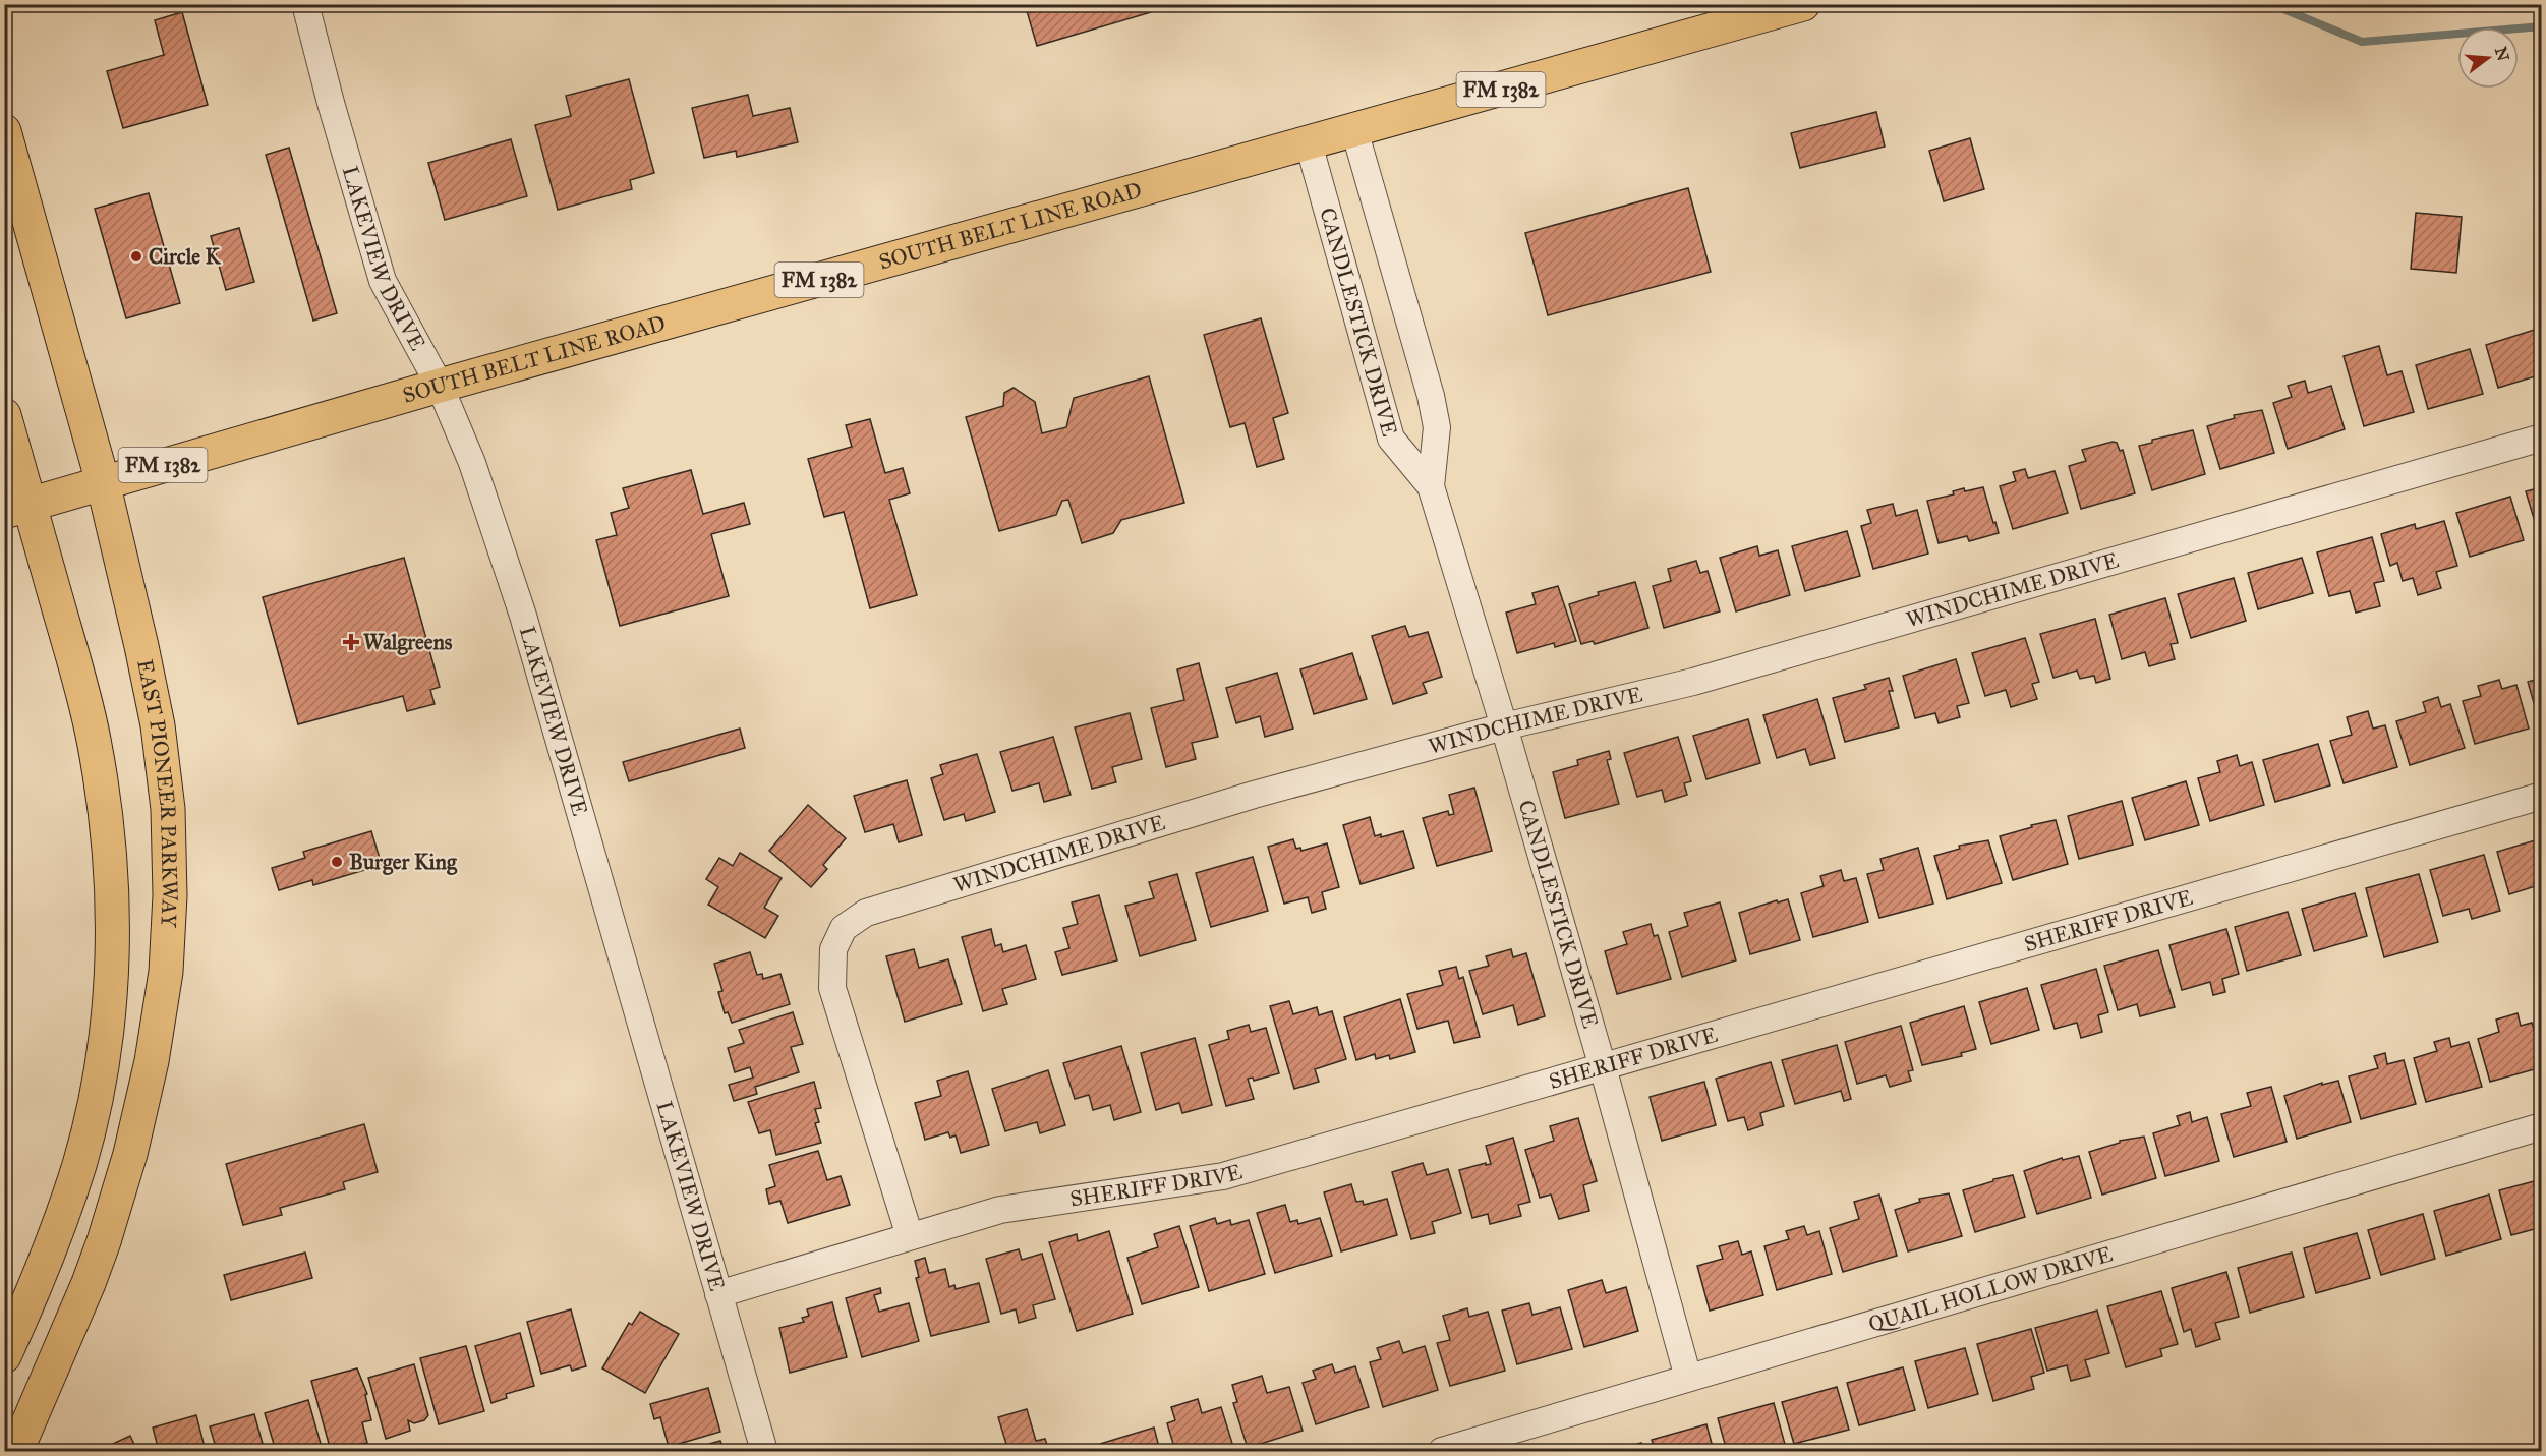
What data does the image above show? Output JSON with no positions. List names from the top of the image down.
{
  "streets": {
    "main road": ["FM 1382", "SOUTH BELT LINE ROAD", "EAST PIONEER PARKWAY"],
    "street": [
      "LAKEVIEW DRIVE",
      "CANDLESTICK DRIVE",
      "WINDCHIME DRIVE",
      "SHERIFF DRIVE",
      "QUAIL HOLLOW DRIVE"
    ]
  },
  "crossings": [
    ["SOUTH BELT LINE ROAD", "LAKEVIEW DRIVE"],
    ["SOUTH BELT LINE ROAD", "CANDLESTICK DRIVE"],
    ["SOUTH BELT LINE ROAD", "EAST PIONEER PARKWAY"],
    ["LAKEVIEW DRIVE", "SHERIFF DRIVE"],
    ["CANDLESTICK DRIVE", "WINDCHIME DRIVE"],
    ["CANDLESTICK DRIVE", "SHERIFF DRIVE"],
    ["CANDLESTICK DRIVE", "QUAIL HOLLOW DRIVE"],
    ["WINDCHIME DRIVE", "SHERIFF DRIVE"]
  ],
  "places": {
    "other": ["Circle K", "Burger King"],
    "health": ["Walgreens"]
  },
  "north": "right"
}
